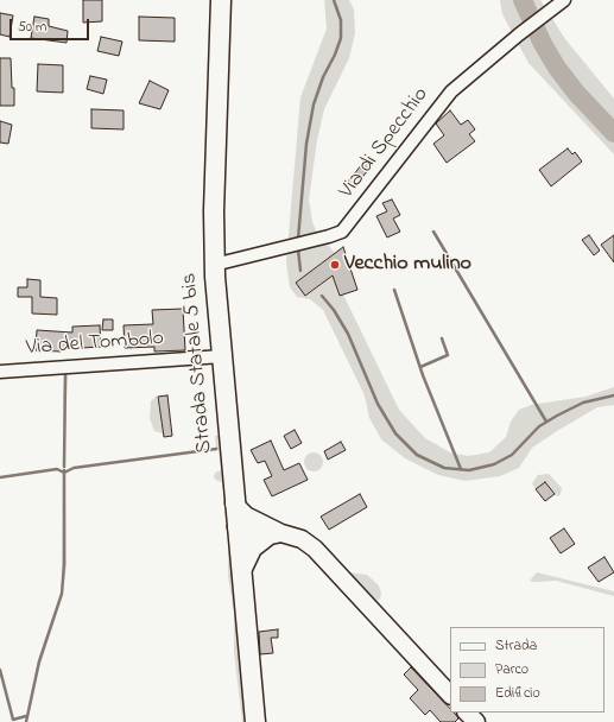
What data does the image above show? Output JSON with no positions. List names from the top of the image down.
{
  "streets": {
    "main road": ["Strada Statale 5 bis"],
    "street": ["Via di Specchio", "Via del Tombolo"]
  },
  "crossings": [
    ["Via di Specchio", "Strada Statale 5 bis"],
    ["Via del Tombolo", "Strada Statale 5 bis"]
  ],
  "places": ["Vecchio mulino"],
  "legend": ["Strada", "Parco", "Edificio"],
  "scale_bar": "50 m"
}
